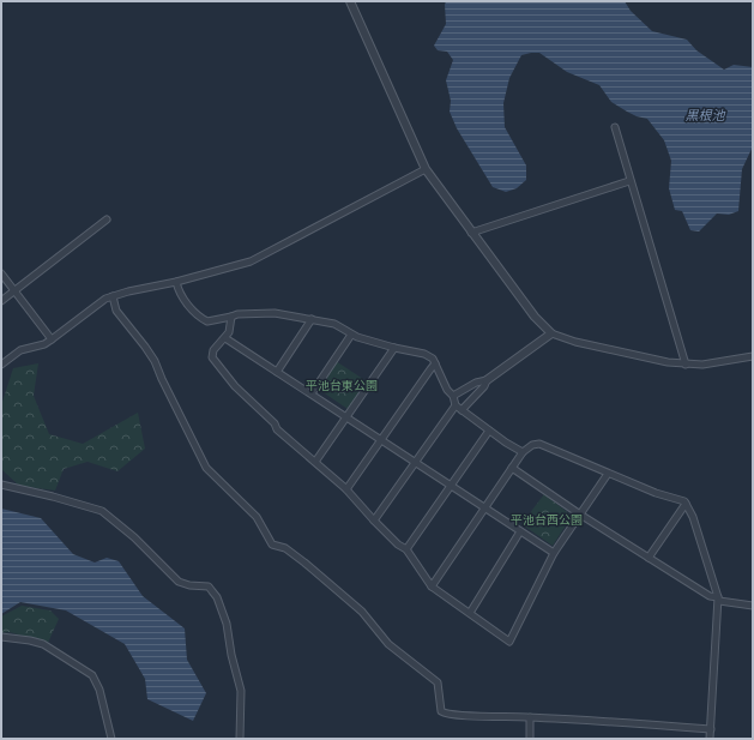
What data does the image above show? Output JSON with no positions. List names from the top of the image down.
{
  "water": ["黒根池"],
  "parks": ["平池台東公園", "平池台西公園"]
}
